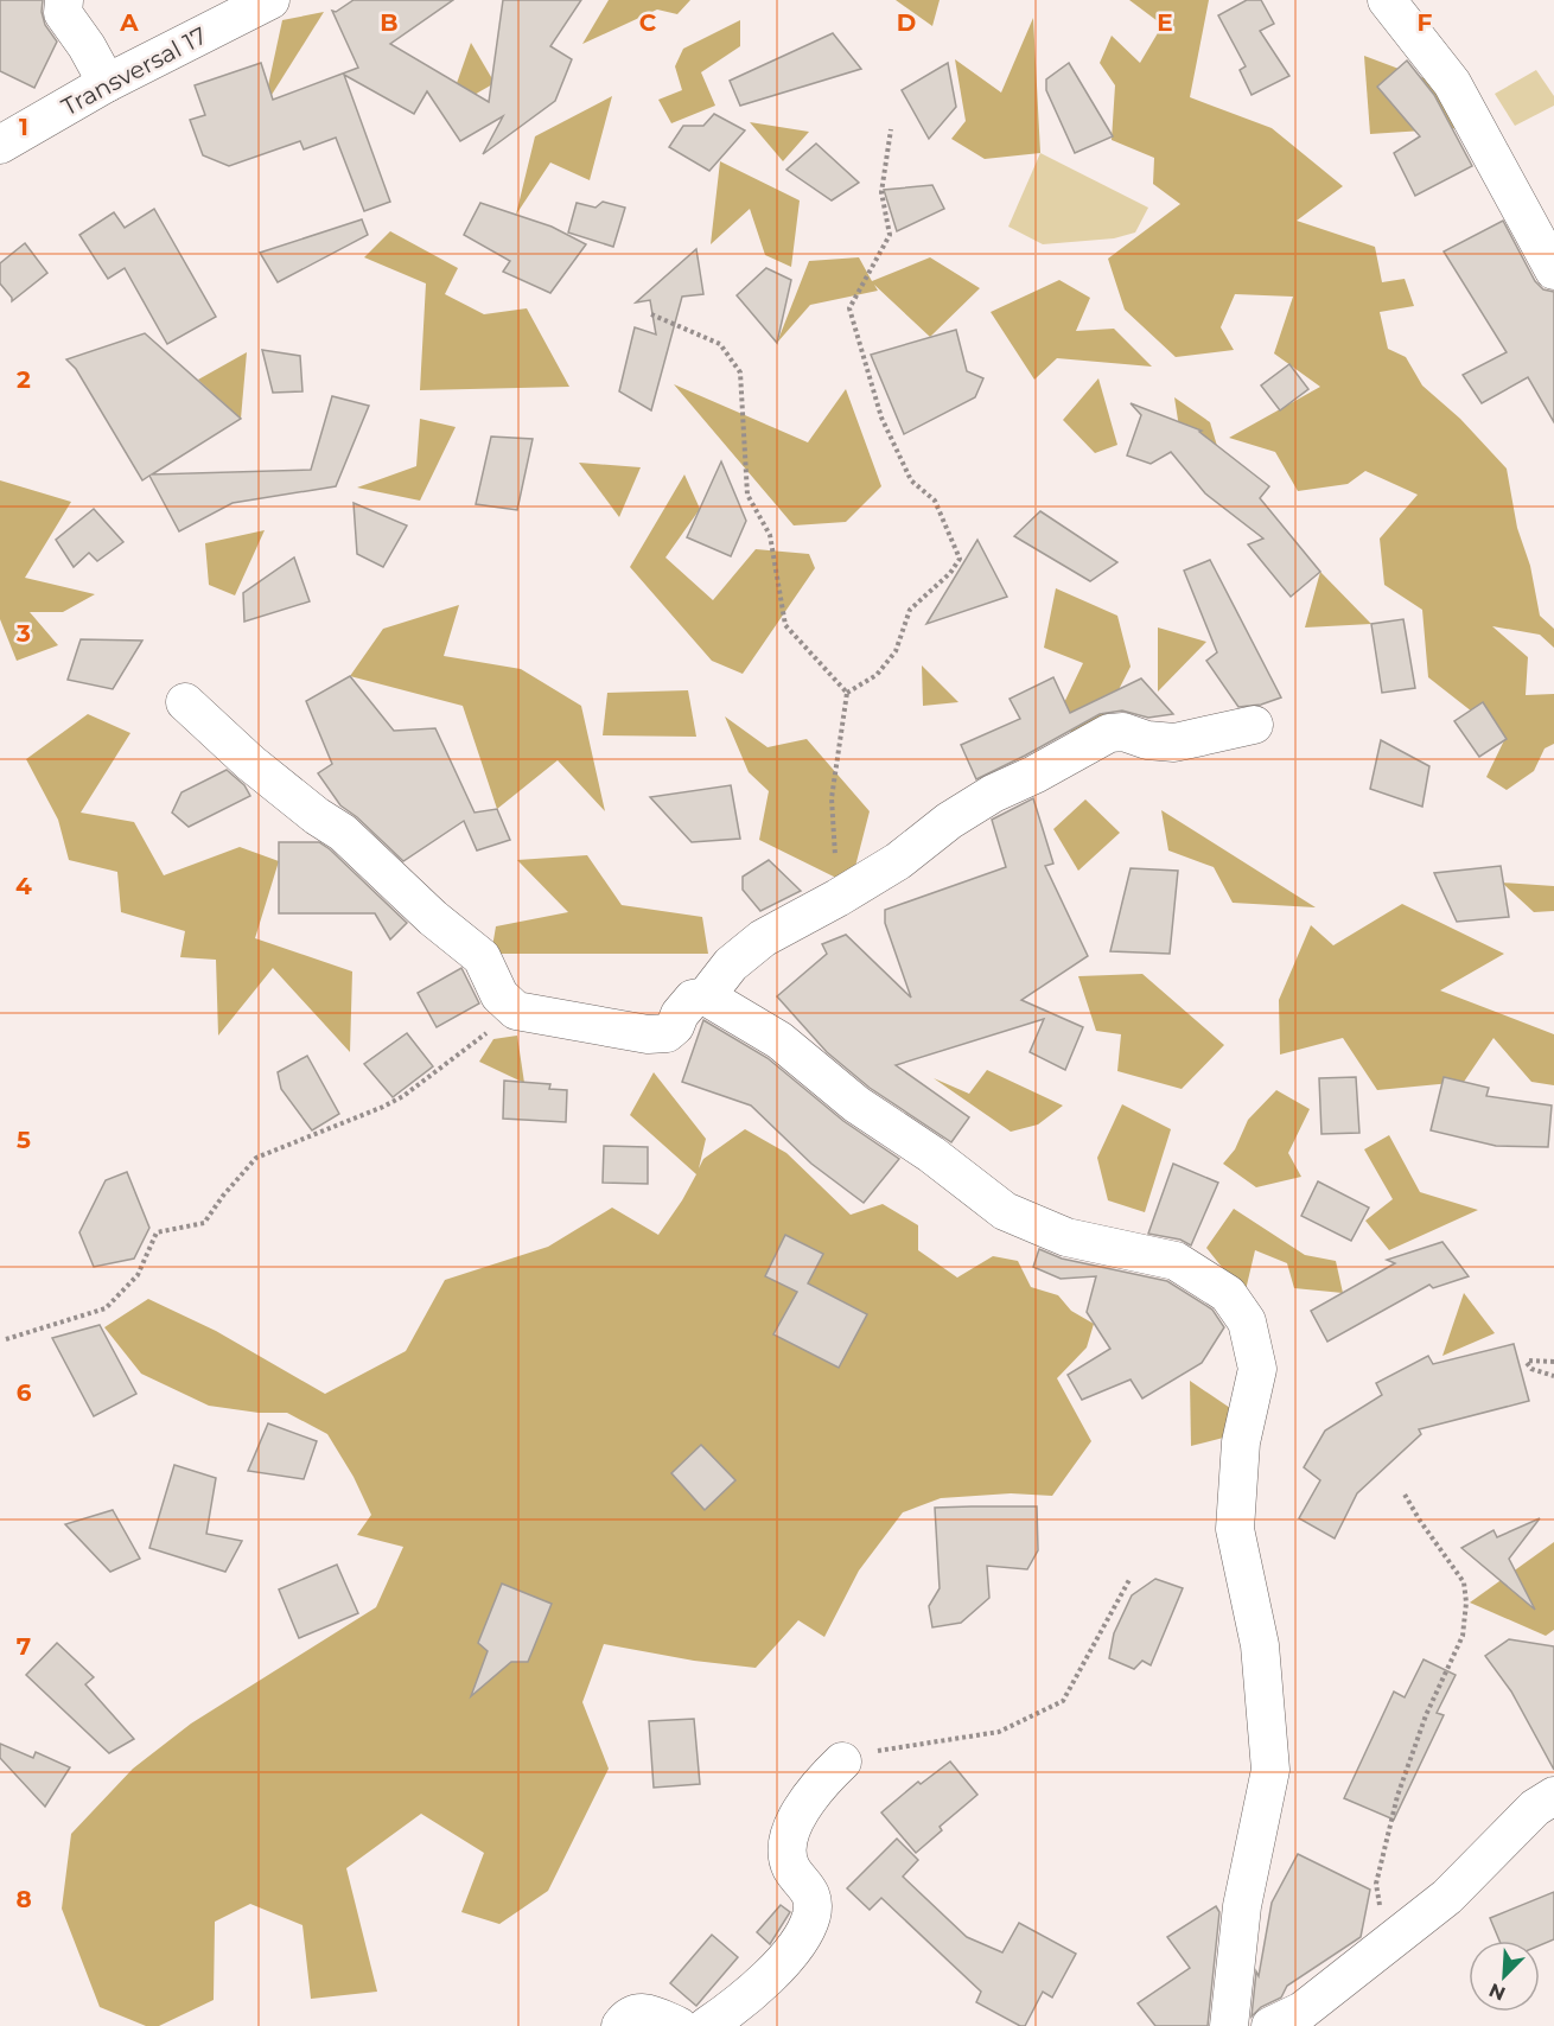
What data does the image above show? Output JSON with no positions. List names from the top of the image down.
{
  "streets": {
    "street": ["Transversal 17"]
  },
  "north": "bottom left",
  "grid": {
    "columns": [
      "A",
      "B",
      "C",
      "D",
      "E",
      "F"
    ],
    "rows": [
      "1",
      "2",
      "3",
      "4",
      "5",
      "6",
      "7",
      "8"
    ]
  }
}
